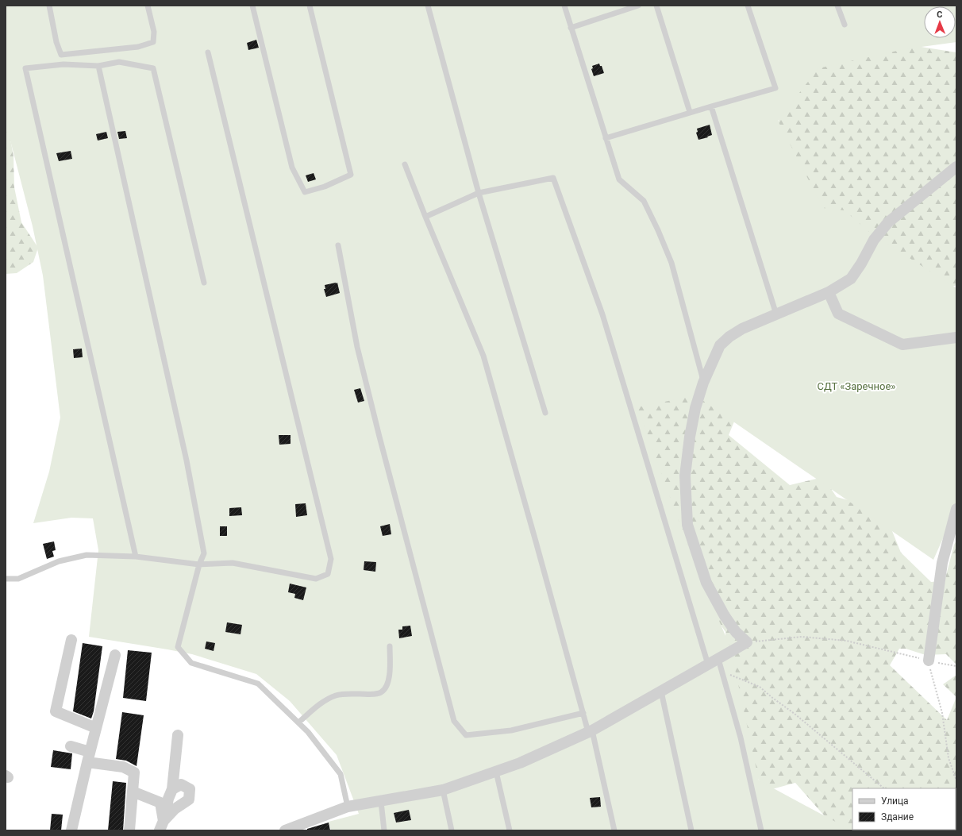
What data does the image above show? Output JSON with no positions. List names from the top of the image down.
{
  "parks": ["СДТ «Заречное»"],
  "legend": ["Улица", "Здание"],
  "north": "top"
}
